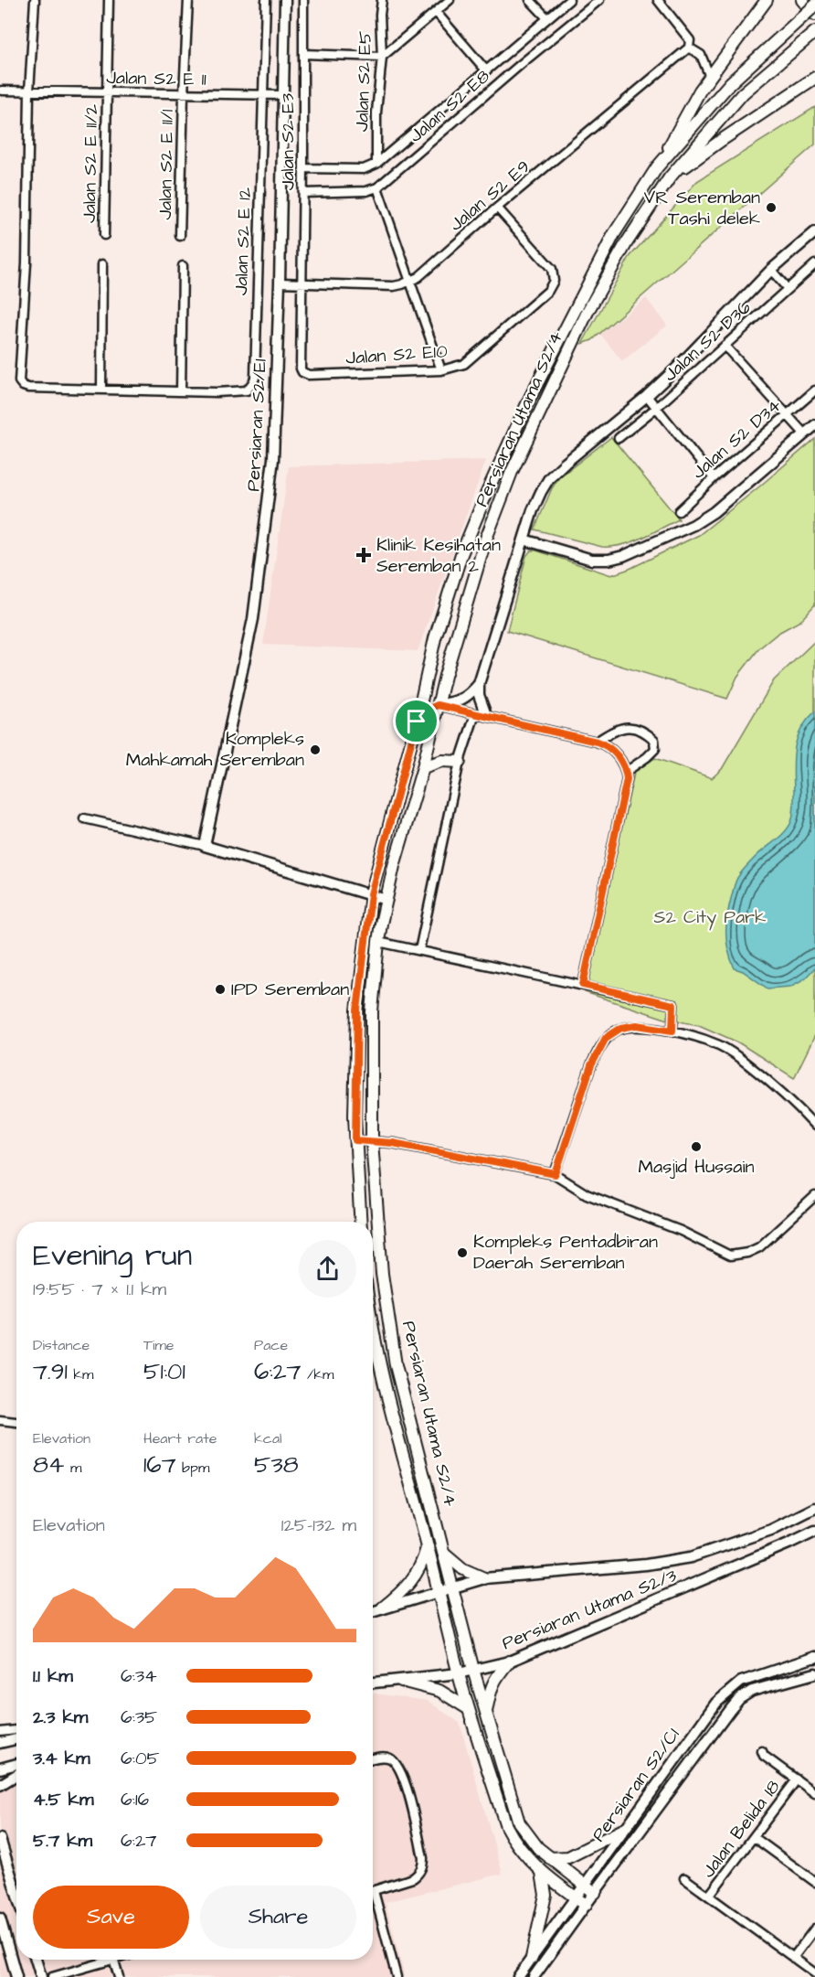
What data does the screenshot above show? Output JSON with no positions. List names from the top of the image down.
{
  "streets": {
    "main road": ["Persiaran Utama S2/4"],
    "street": [
      "Jalan S2 E 11",
      "Jalan S2 E5",
      "Jalan S2 E8",
      "Jalan S2 E3",
      "Jalan S2 E 11/2",
      "Jalan S2 E 11/1",
      "Jalan S2 E9",
      "Jalan S2 E 12",
      "Jalan S2 D36",
      "Jalan S2 E10",
      "Persiaran S2/E1",
      "Jalan S2 D34",
      "Persiaran Utama S2/3",
      "Persiaran S2/C1",
      "Jalan Belida 18"
    ]
  },
  "crossings": [
    ["Jalan S2 E 11", "Jalan S2 E 11/2"],
    ["Jalan S2 E 11", "Jalan S2 E 11/1"],
    ["Jalan S2 E 11", "Jalan S2 E 12"],
    ["Jalan S2 E 11", "Persiaran S2/E1"],
    ["Jalan S2 E3", "Jalan S2 E9"],
    ["Jalan S2 E3", "Jalan S2 E10"],
    ["Jalan S2 E9", "Jalan S2 E10"],
    ["Jalan S2 E9", "Persiaran S2/E1"],
    ["Persiaran Utama S2/4", "Persiaran Utama S2/3"],
    ["Persiaran Utama S2/4", "Persiaran S2/C1"]
  ],
  "parks": ["S2 City Park"],
  "places": {
    "other": [
      "VR Seremban Tashi delek",
      "Kompleks Mahkamah Seremban",
      "IPD Seremban",
      "Masjid Hussain",
      "Kompleks Pentadbiran Daerah Seremban"
    ],
    "health": ["Klinik Kesihatan Seremban 2"]
  },
  "page": {
    "heading": ["Evening run", "19:55 · 7 × 1.1 km"],
    "stats": [
      ["Distance", "7.91 km"],
      ["Time", "51:01"],
      ["Pace", "6:27 /km"],
      ["Elevation", "84 m"],
      ["Heart rate", "167 bpm"],
      ["kcal", "538"]
    ],
    "chart": ["Elevation", "125–132 m"],
    "list": [
      {
        "name": "1.1 km",
        "note": "6:34"
      },
      {
        "name": "2.3 km",
        "note": "6:35"
      },
      {
        "name": "3.4 km",
        "note": "6:05"
      },
      {
        "name": "4.5 km",
        "note": "6:16"
      },
      {
        "name": "5.7 km",
        "note": "6:27"
      }
    ],
    "buttons": ["Save", "Share"]
  }
}
